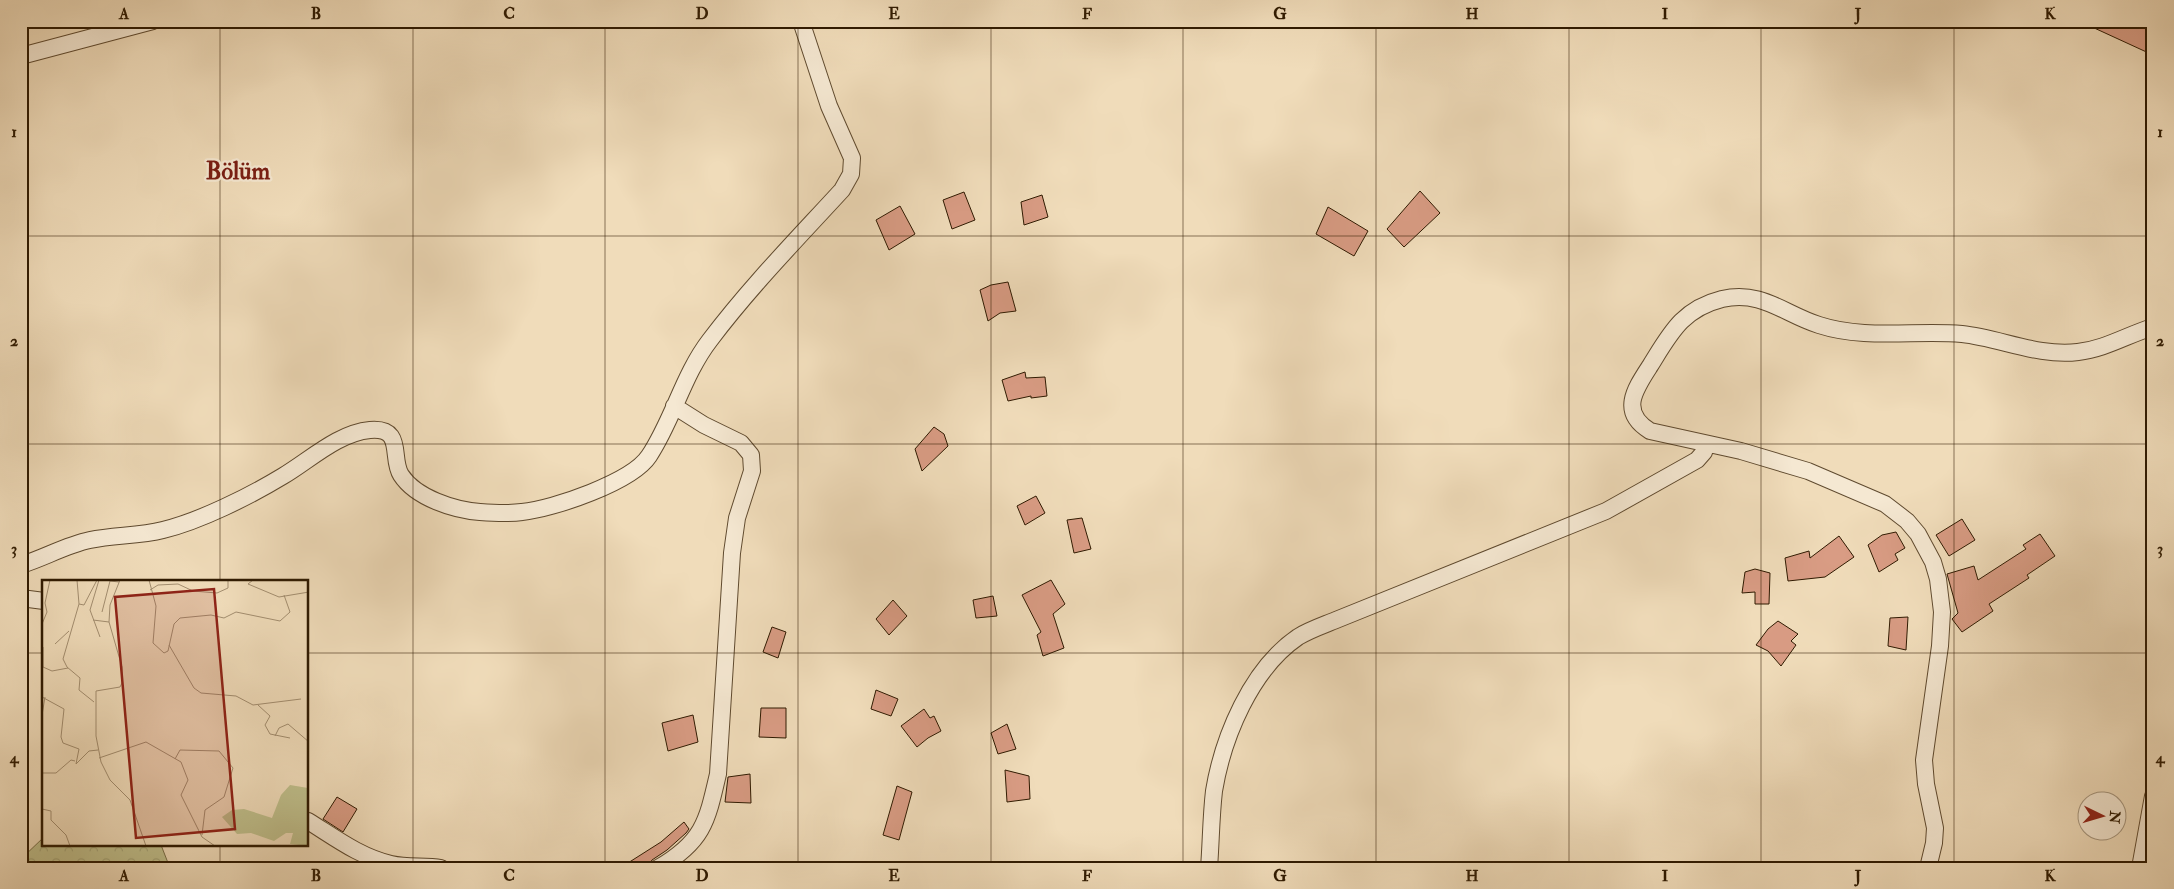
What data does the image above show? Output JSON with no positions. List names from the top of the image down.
{
  "districts": ["Bölüm"],
  "north": "right",
  "grid": {
    "columns": [
      "A",
      "B",
      "C",
      "D",
      "E",
      "F",
      "G",
      "H",
      "I",
      "J",
      "K"
    ],
    "rows": [
      "1",
      "2",
      "3",
      "4"
    ]
  }
}
